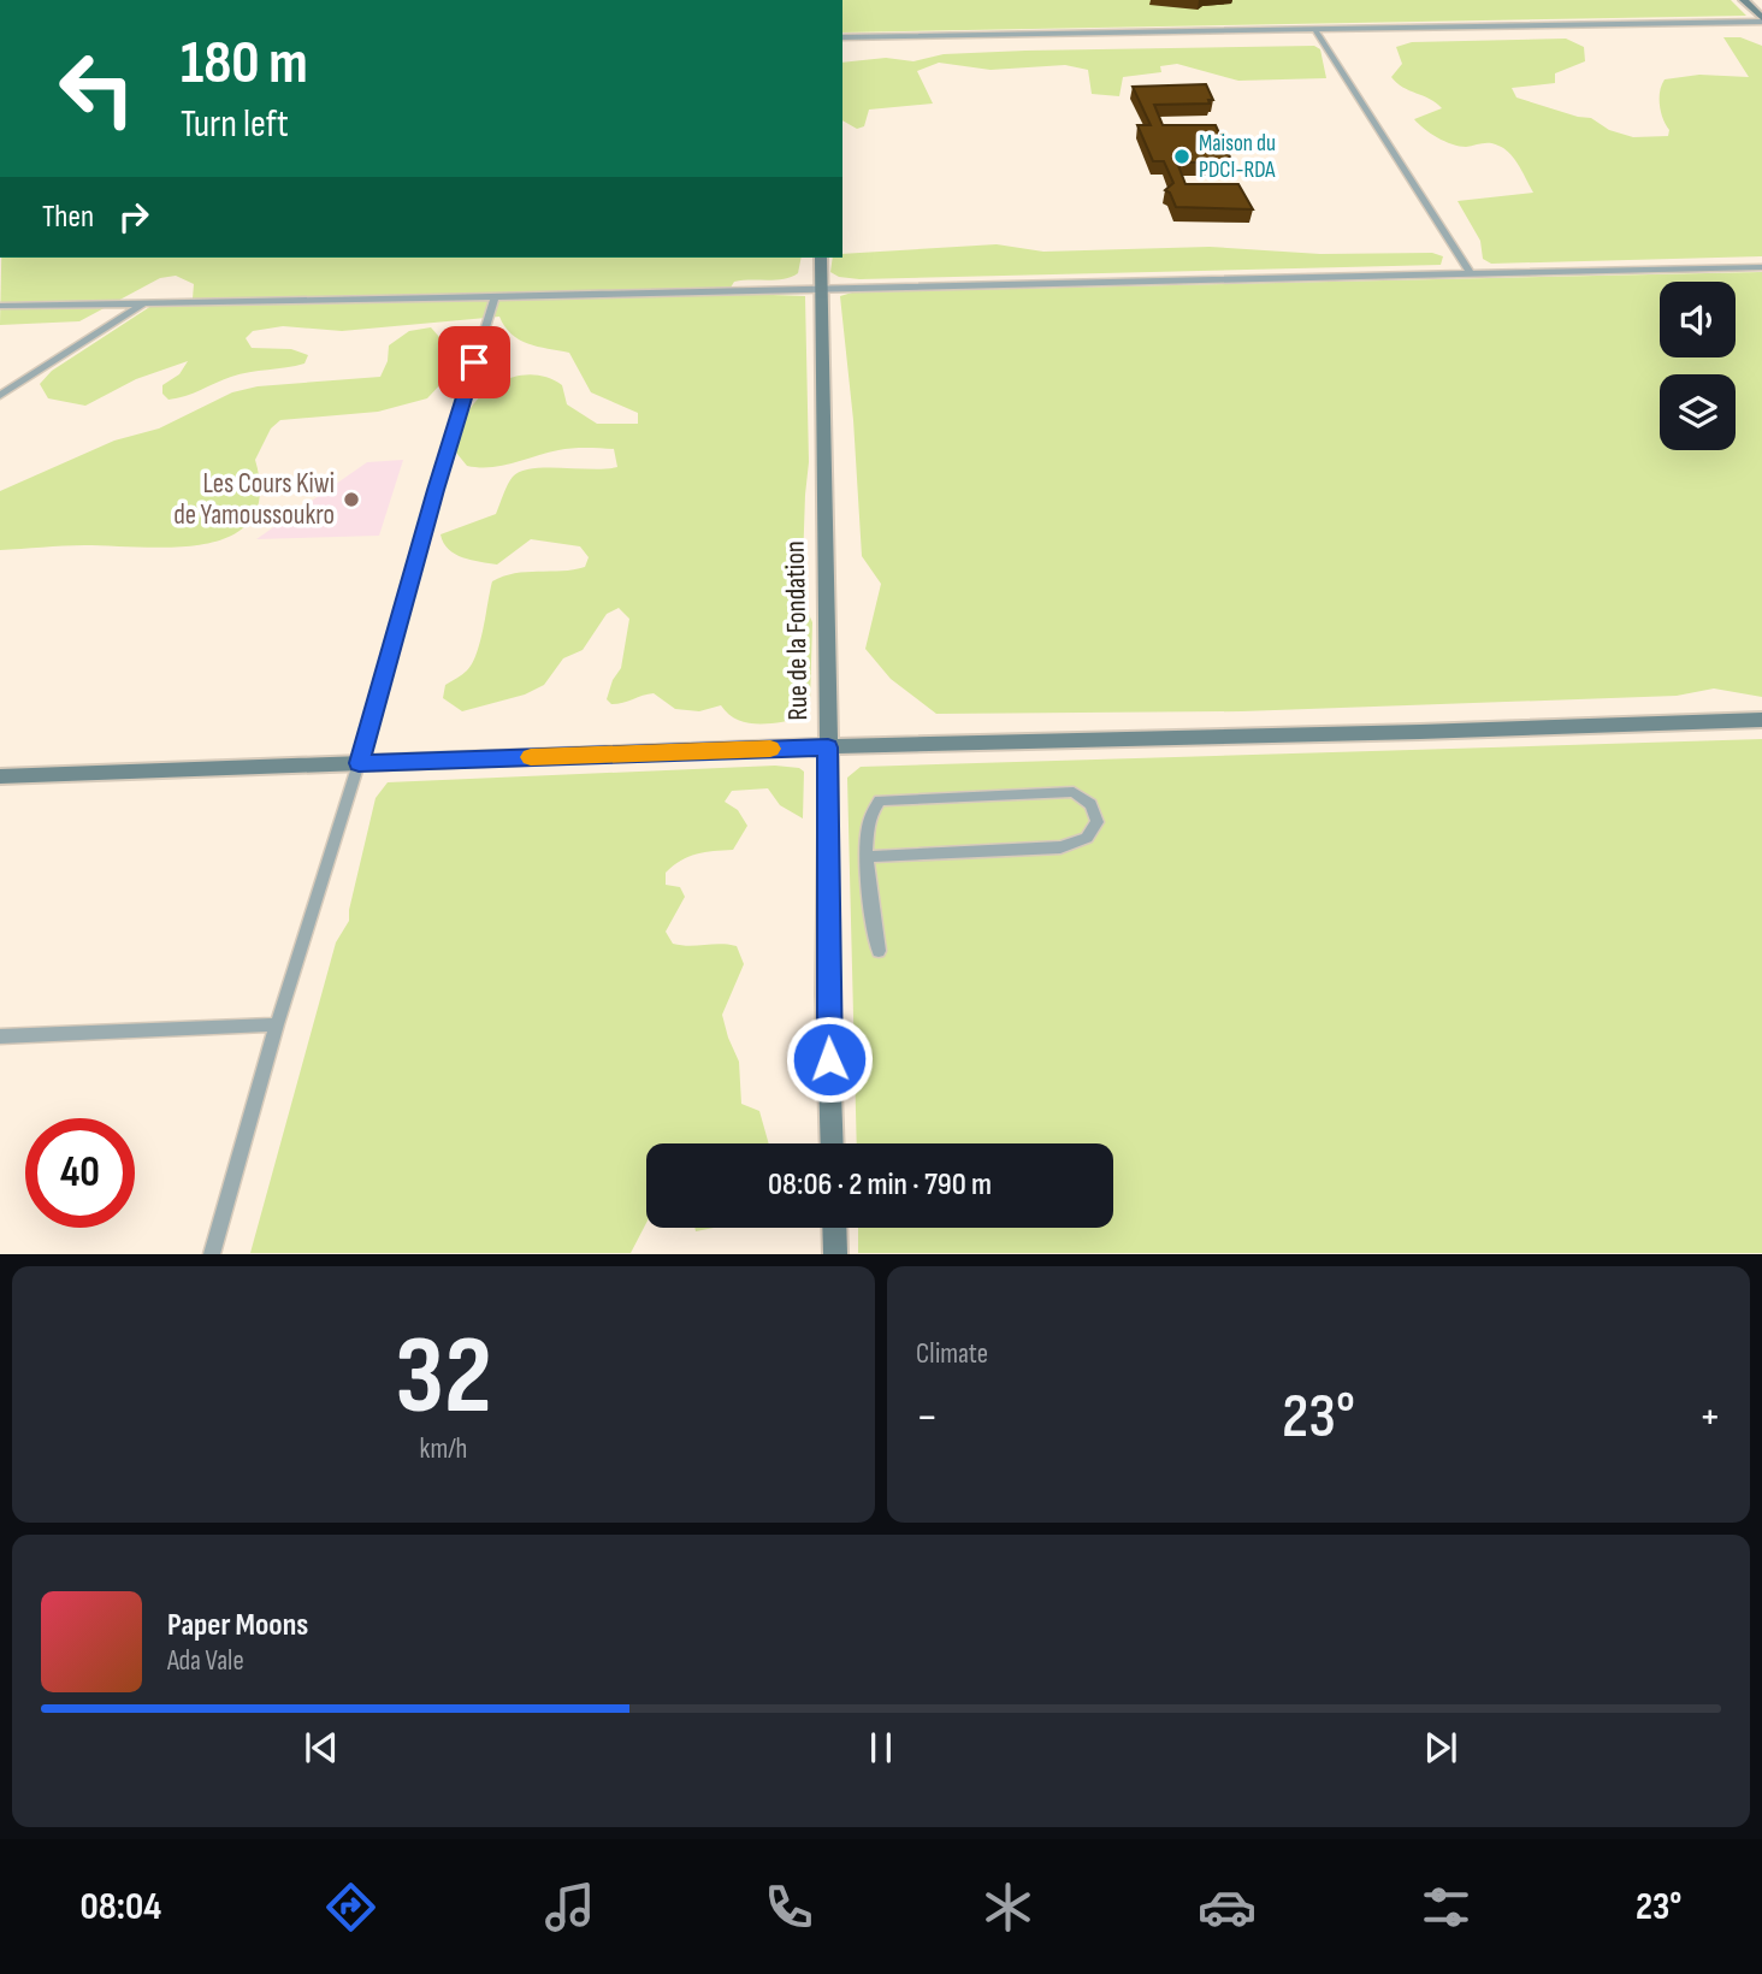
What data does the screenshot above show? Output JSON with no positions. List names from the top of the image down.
{
  "streets": {
    "street": ["Rue de la Fondation"]
  },
  "places": ["Maison du PDCI-RDA", "Les Cours Kiwi de Yamoussoukro"],
  "page": {
    "turn": ["180 m", "Turn left"],
    "then": "Then",
    "limit": "40",
    "trip": "08:06 · 2 min · 790 m",
    "tile": [
      ["32", "km/h"],
      "Climate"
    ],
    "heat": ["−", "23°", "+"],
    "song": ["Paper Moons", "Ada Vale"],
    "tabs": ["08:04", "23°"]
  }
}
